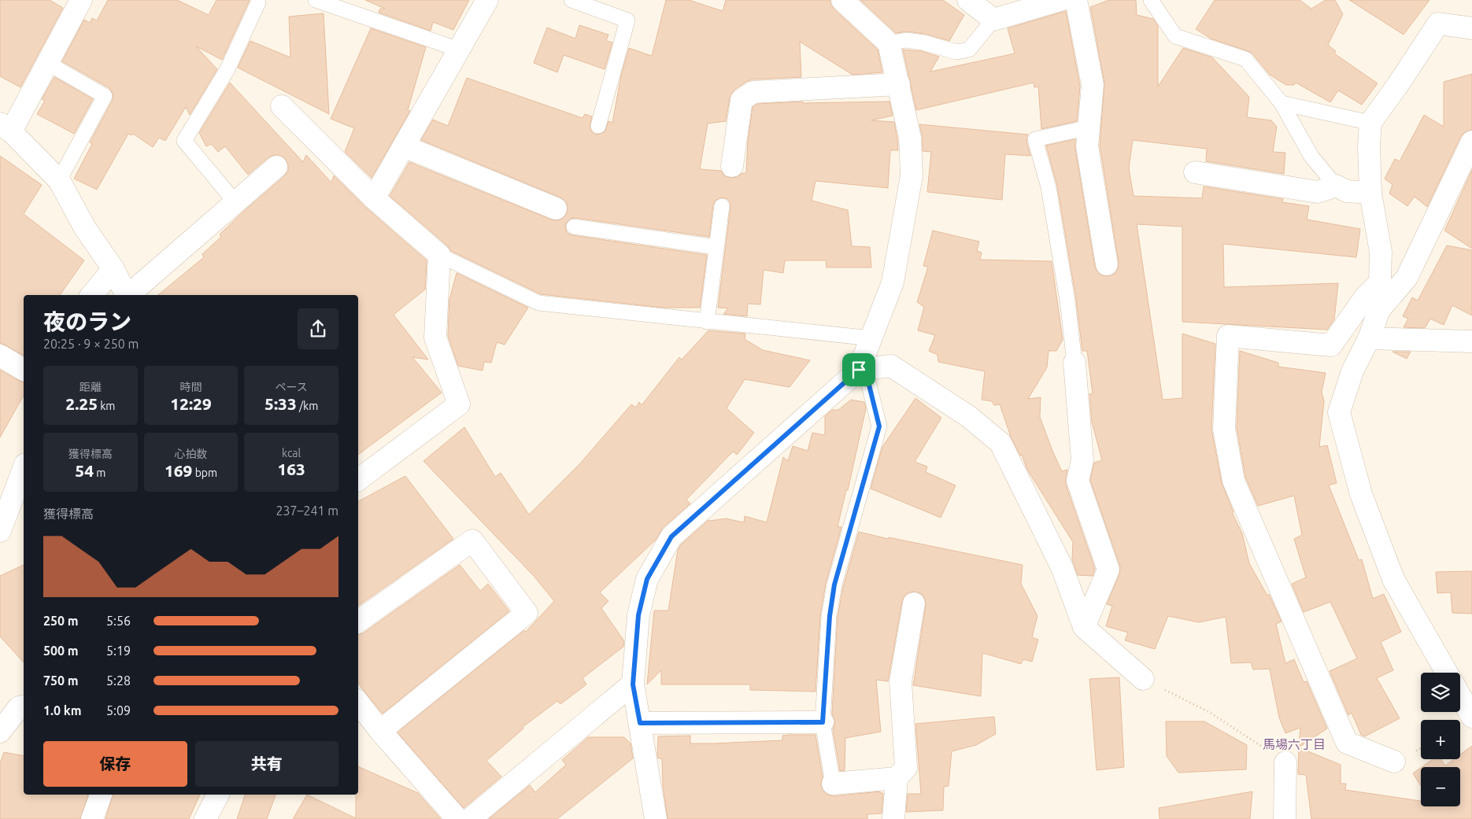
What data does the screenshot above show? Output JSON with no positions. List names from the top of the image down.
{
  "districts": ["馬場六丁目"],
  "page": {
    "heading": ["夜のラン", "20:25 · 9 × 250 m"],
    "stats": [
      ["距離", "2.25 km"],
      ["時間", "12:29"],
      ["ペース", "5:33 /km"],
      ["獲得標高", "54 m"],
      ["心拍数", "169 bpm"],
      ["kcal", "163"]
    ],
    "chart": ["獲得標高", "237–241 m"],
    "list": [
      {
        "name": "250 m",
        "note": "5:56"
      },
      {
        "name": "500 m",
        "note": "5:19"
      },
      {
        "name": "750 m",
        "note": "5:28"
      },
      {
        "name": "1.0 km",
        "note": "5:09"
      }
    ],
    "map_buttons": ["+", "−"],
    "buttons": ["保存", "共有"]
  }
}
